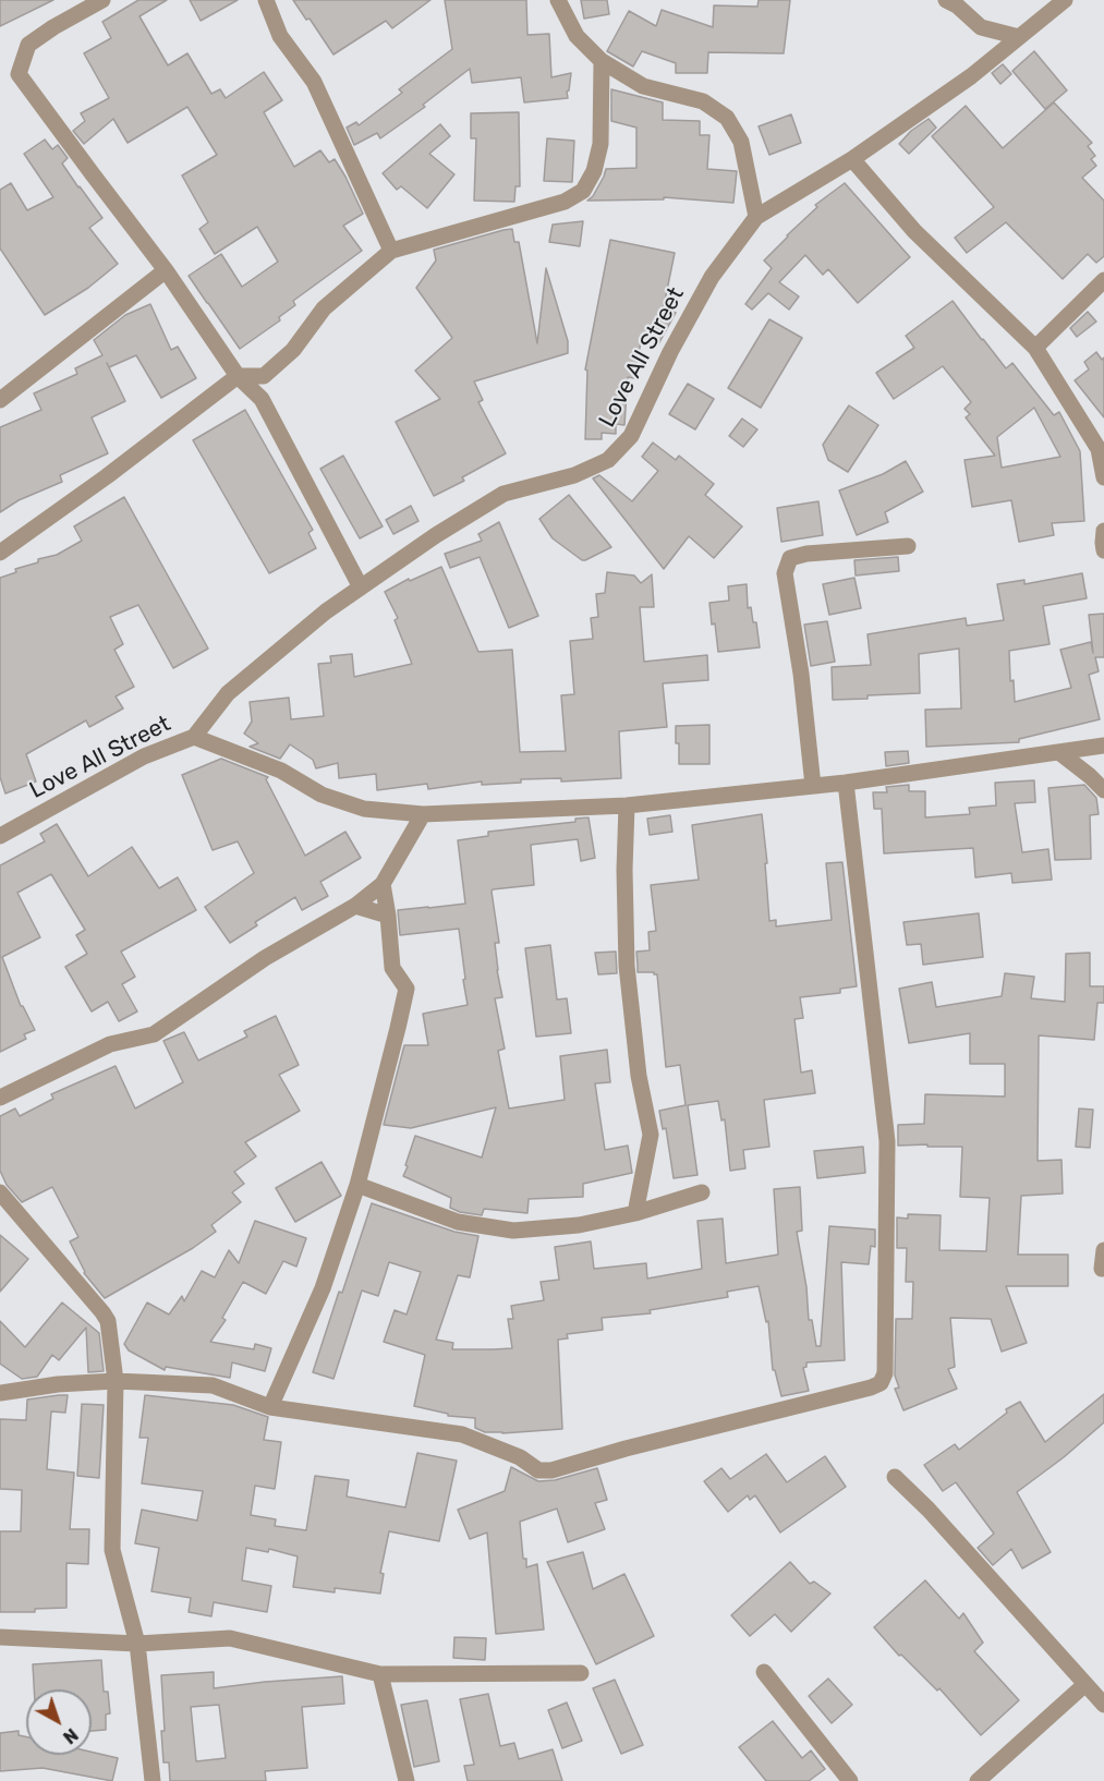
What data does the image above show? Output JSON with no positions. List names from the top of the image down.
{
  "streets": {
    "street": ["Love All Street"]
  },
  "north": "bottom right"
}
